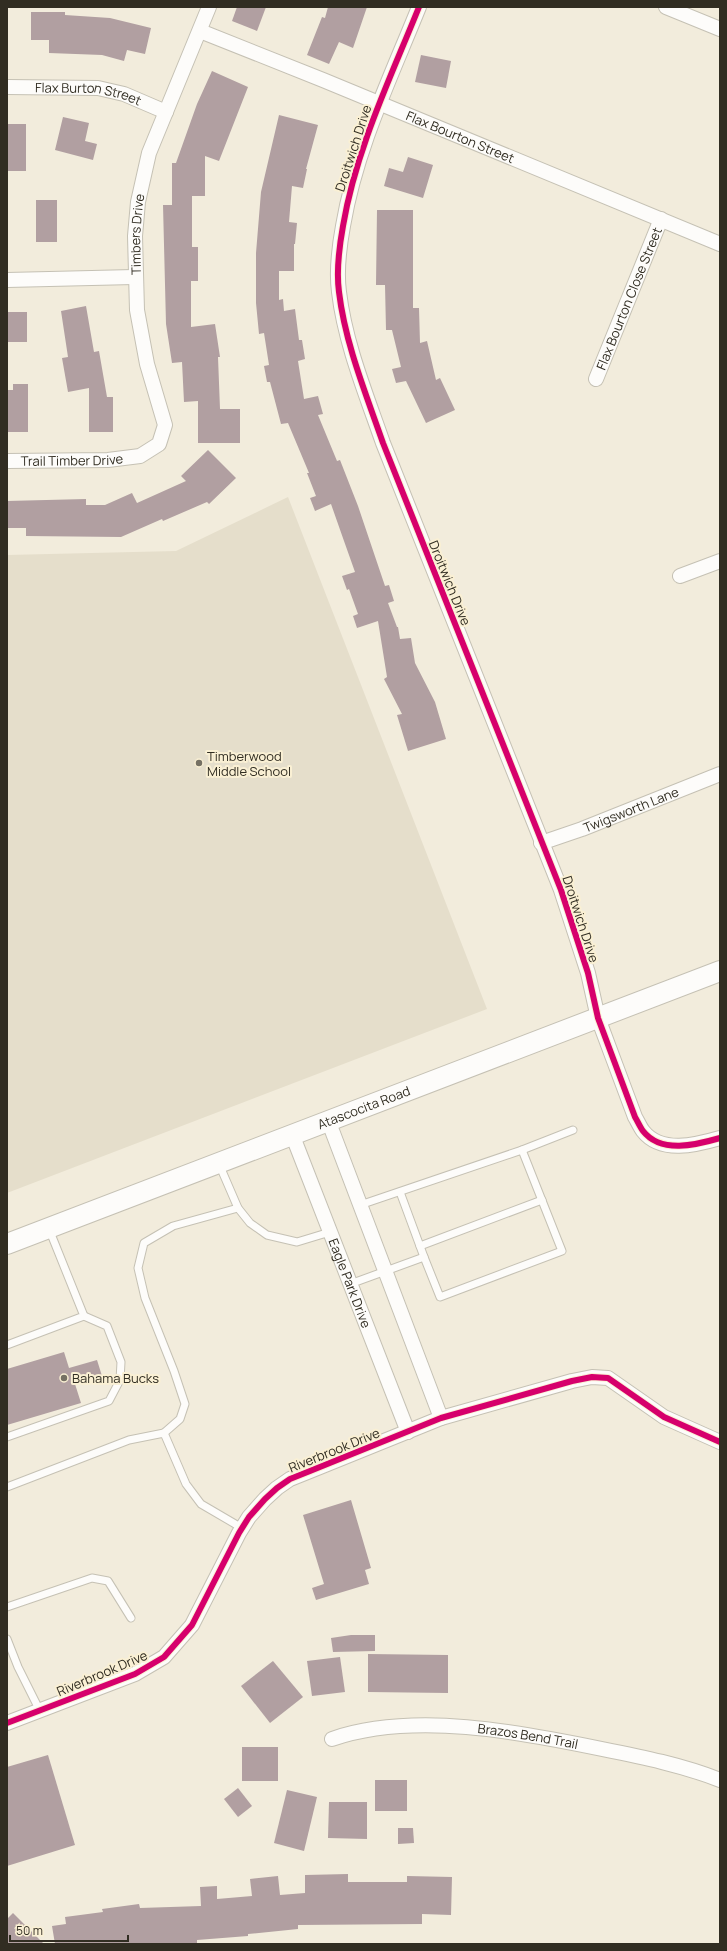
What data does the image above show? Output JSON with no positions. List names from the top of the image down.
{
  "streets": {
    "main road": ["Atascocita Road"],
    "street": [
      "Flax Burton Street",
      "Flax Bourton Street",
      "Droitwich Drive",
      "Timbers Drive",
      "Flax Bourton Close Street",
      "Trail Timber Drive",
      "Twigsworth Lane",
      "Eagle Park Drive",
      "Riverbrook Drive",
      "Brazos Bend Trail"
    ]
  },
  "crossings": [
    ["Flax Burton Street", "Timbers Drive"],
    ["Flax Bourton Street", "Droitwich Drive"],
    ["Flax Bourton Street", "Timbers Drive"],
    ["Flax Bourton Street", "Flax Bourton Close Street"],
    ["Droitwich Drive", "Twigsworth Lane"],
    ["Droitwich Drive", "Atascocita Road"],
    ["Timbers Drive", "Trail Timber Drive"],
    ["Atascocita Road", "Eagle Park Drive"],
    ["Eagle Park Drive", "Riverbrook Drive"]
  ],
  "places": ["Timberwood Middle School", "Bahama Bucks"],
  "scale_bar": "50 m"
}
